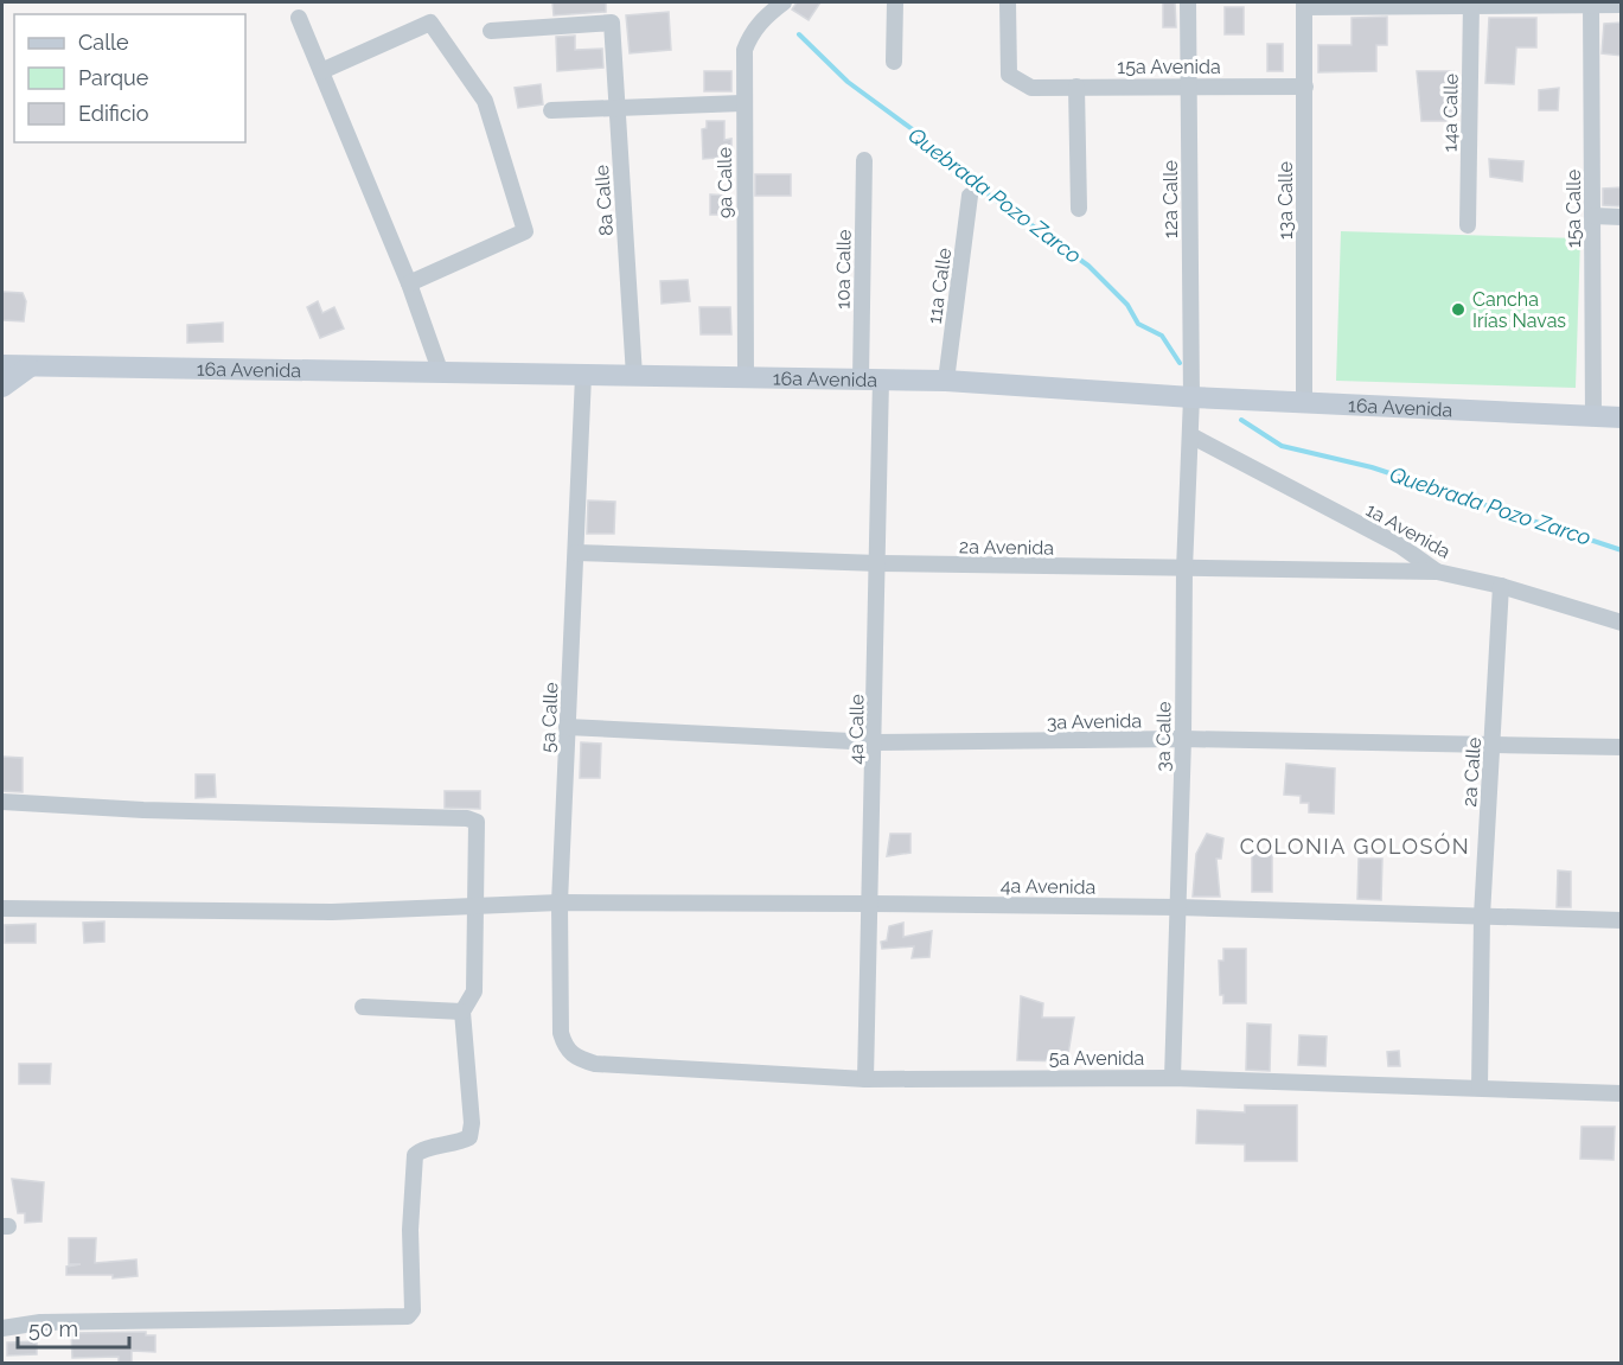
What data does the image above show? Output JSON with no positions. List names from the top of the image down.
{
  "streets": {
    "street": [
      "15a Avenida",
      "14a Calle",
      "9a Calle",
      "12a Calle",
      "8a Calle",
      "13a Calle",
      "15a Calle",
      "10a Calle",
      "11a Calle",
      "16a Avenida",
      "1a Avenida",
      "2a Avenida",
      "5a Calle",
      "3a Avenida",
      "4a Calle",
      "3a Calle",
      "2a Calle",
      "4a Avenida",
      "5a Avenida"
    ]
  },
  "crossings": [
    ["15a Avenida", "12a Calle"],
    ["15a Avenida", "13a Calle"],
    ["9a Calle", "16a Avenida"],
    ["12a Calle", "16a Avenida"],
    ["12a Calle", "3a Calle"],
    ["8a Calle", "16a Avenida"],
    ["13a Calle", "16a Avenida"],
    ["15a Calle", "16a Avenida"],
    ["10a Calle", "16a Avenida"],
    ["10a Calle", "4a Calle"],
    ["11a Calle", "16a Avenida"],
    ["16a Avenida", "5a Calle"],
    ["16a Avenida", "4a Calle"],
    ["16a Avenida", "3a Calle"],
    ["1a Avenida", "2a Avenida"],
    ["1a Avenida", "3a Calle"],
    ["1a Avenida", "2a Calle"],
    ["2a Avenida", "5a Calle"],
    ["2a Avenida", "4a Calle"],
    ["2a Avenida", "3a Calle"],
    ["5a Calle", "3a Avenida"],
    ["5a Calle", "4a Avenida"],
    ["5a Calle", "5a Avenida"],
    ["3a Avenida", "4a Calle"],
    ["3a Avenida", "3a Calle"],
    ["3a Avenida", "2a Calle"],
    ["4a Calle", "4a Avenida"],
    ["4a Calle", "5a Avenida"],
    ["3a Calle", "4a Avenida"],
    ["3a Calle", "5a Avenida"],
    ["2a Calle", "4a Avenida"],
    ["2a Calle", "5a Avenida"]
  ],
  "districts": ["COLONIA GOLOSÓN"],
  "water": ["Quebrada Pozo Zarco"],
  "places": ["Cancha Irías Navas"],
  "legend": ["Calle", "Parque", "Edificio"],
  "scale_bar": "50 m"
}
